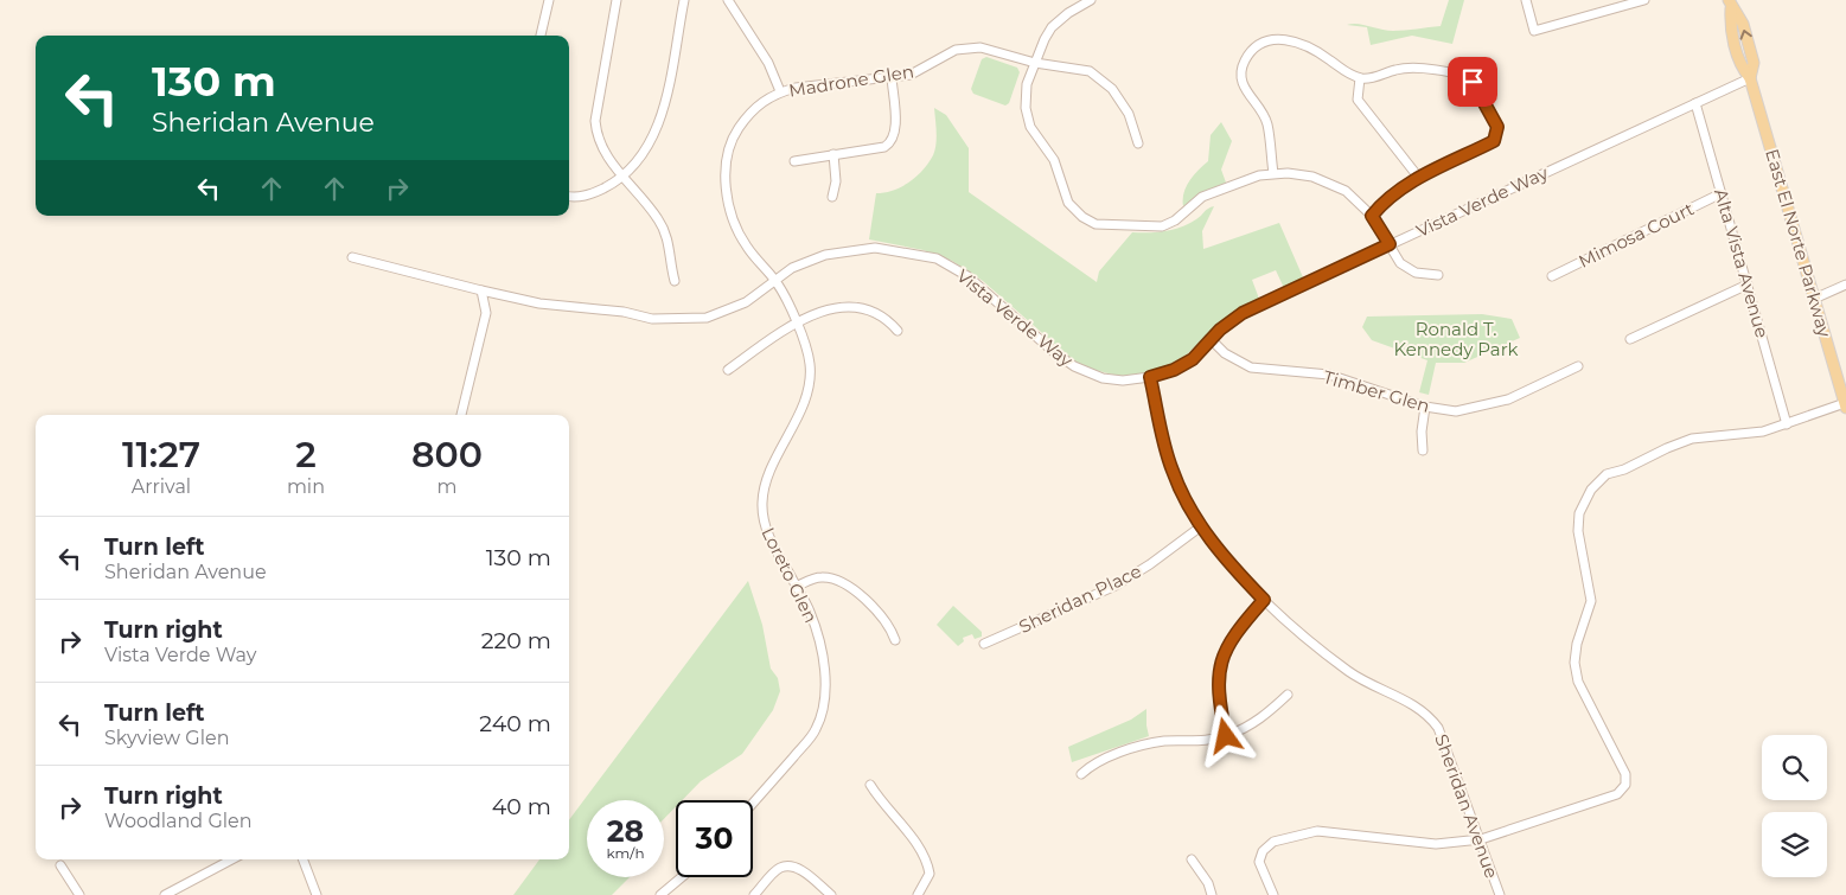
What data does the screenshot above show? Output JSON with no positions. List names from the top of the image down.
{
  "streets": {
    "main road": ["East El Norte Parkway"],
    "street": [
      "Madrone Glen",
      "Vista Verde Way",
      "Mimosa Court",
      "Alta Vista Avenue",
      "Timber Glen",
      "Loreto Glen",
      "Sheridan Place",
      "Sheridan Avenue"
    ]
  },
  "crossings": [
    ["Madrone Glen", "Vista Verde Way"],
    ["Madrone Glen", "Loreto Glen"],
    ["Vista Verde Way", "East El Norte Parkway"],
    ["Vista Verde Way", "Alta Vista Avenue"],
    ["Vista Verde Way", "Timber Glen"],
    ["Vista Verde Way", "Loreto Glen"],
    ["Vista Verde Way", "Sheridan Avenue"],
    ["Mimosa Court", "Alta Vista Avenue"],
    ["Sheridan Place", "Sheridan Avenue"]
  ],
  "parks": ["Ronald T. Kennedy Park"],
  "page": {
    "turn": ["130 m", "Sheridan Avenue"],
    "eta": [
      "11:27",
      "Arrival",
      "2",
      "min",
      "800",
      "m"
    ],
    "list": [
      {
        "name": "Turn left",
        "note": "Sheridan Avenue",
        "value": "130 m"
      },
      {
        "name": "Turn right",
        "note": "Vista Verde Way",
        "value": "220 m"
      },
      {
        "name": "Turn left",
        "note": "Skyview Glen",
        "value": "240 m"
      },
      {
        "name": "Turn right",
        "note": "Woodland Glen",
        "value": "40 m"
      }
    ],
    "speed": "28 km/h",
    "limit": "30"
  }
}
